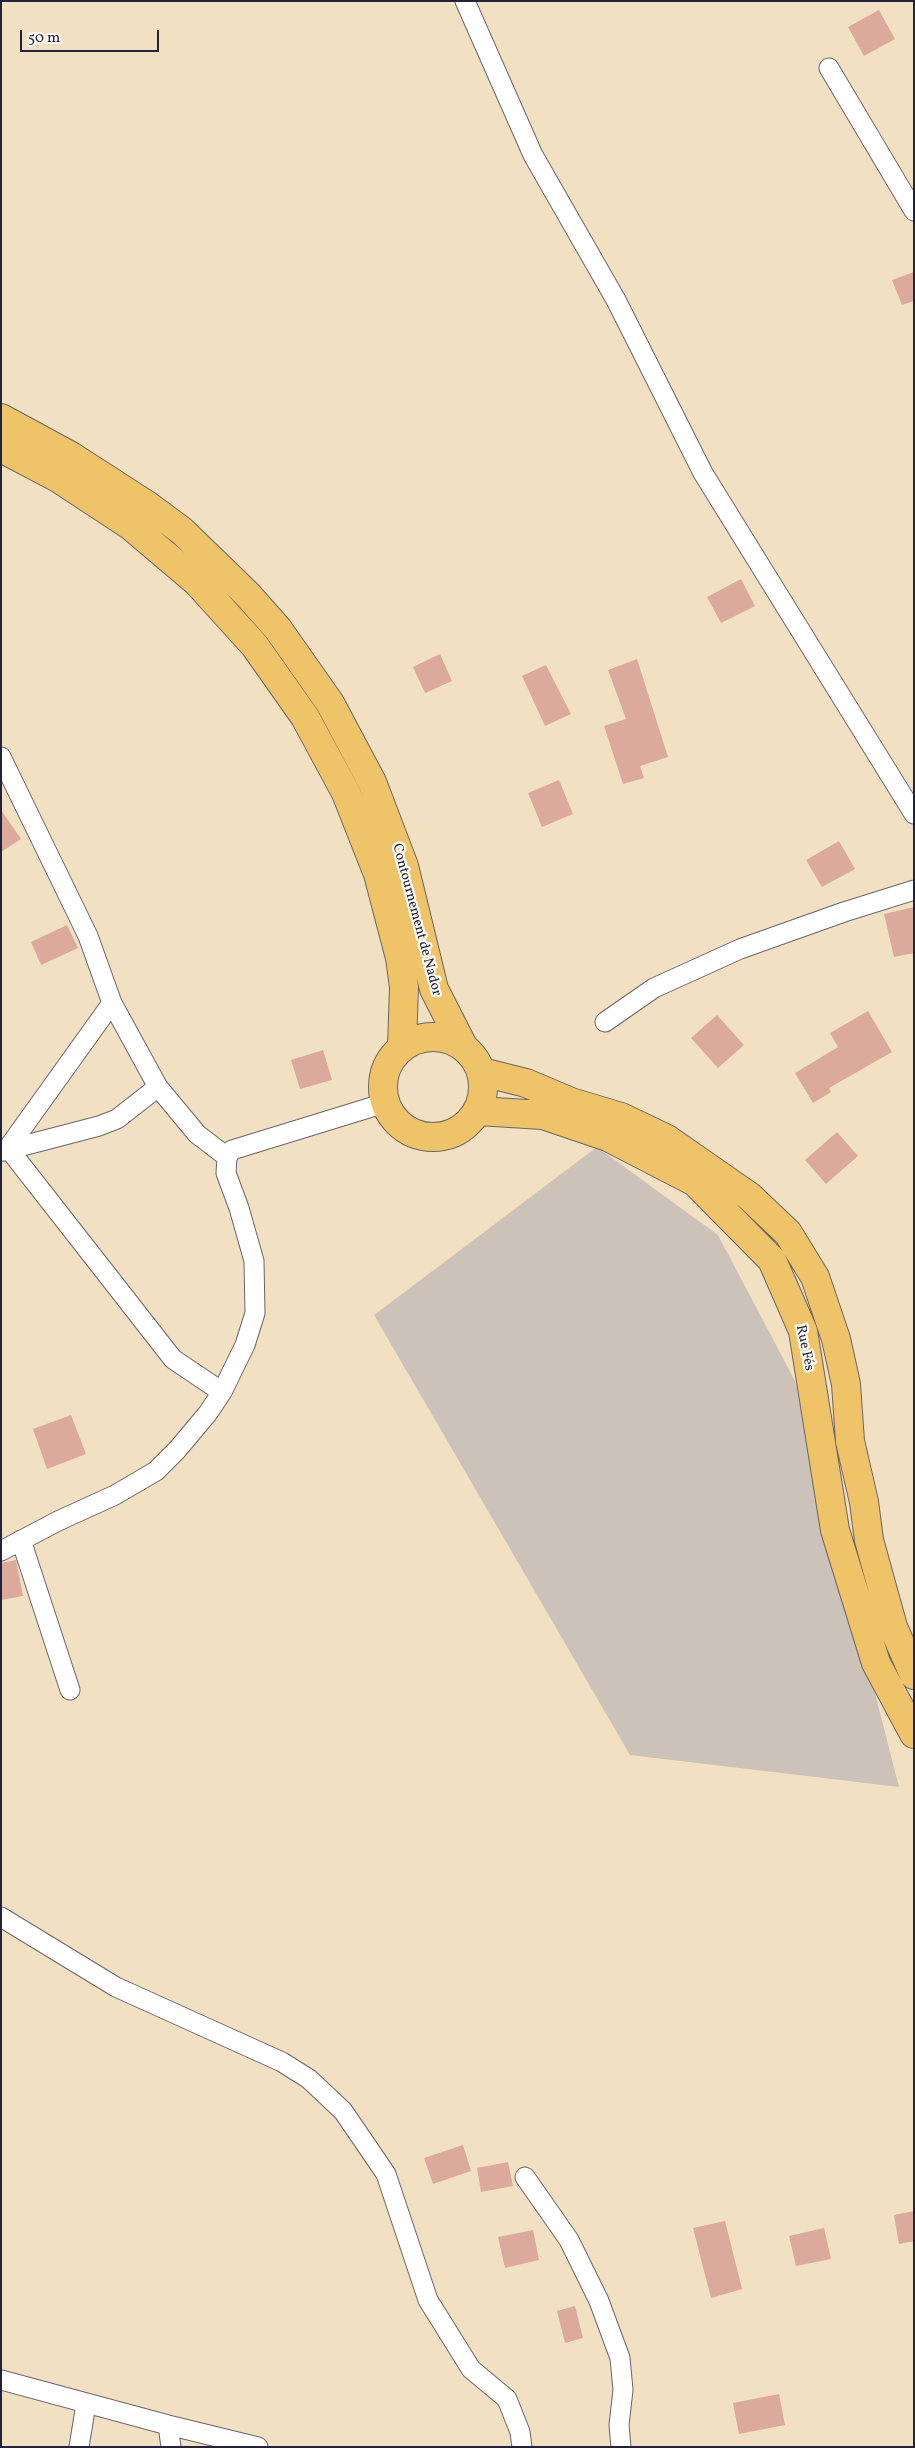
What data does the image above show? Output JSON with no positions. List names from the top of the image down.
{
  "streets": {
    "highway": ["Contournement de Nador", "Rue Fés"]
  },
  "crossings": [
    ["Contournement de Nador", "Rue Fés"]
  ],
  "scale_bar": "50 m"
}
